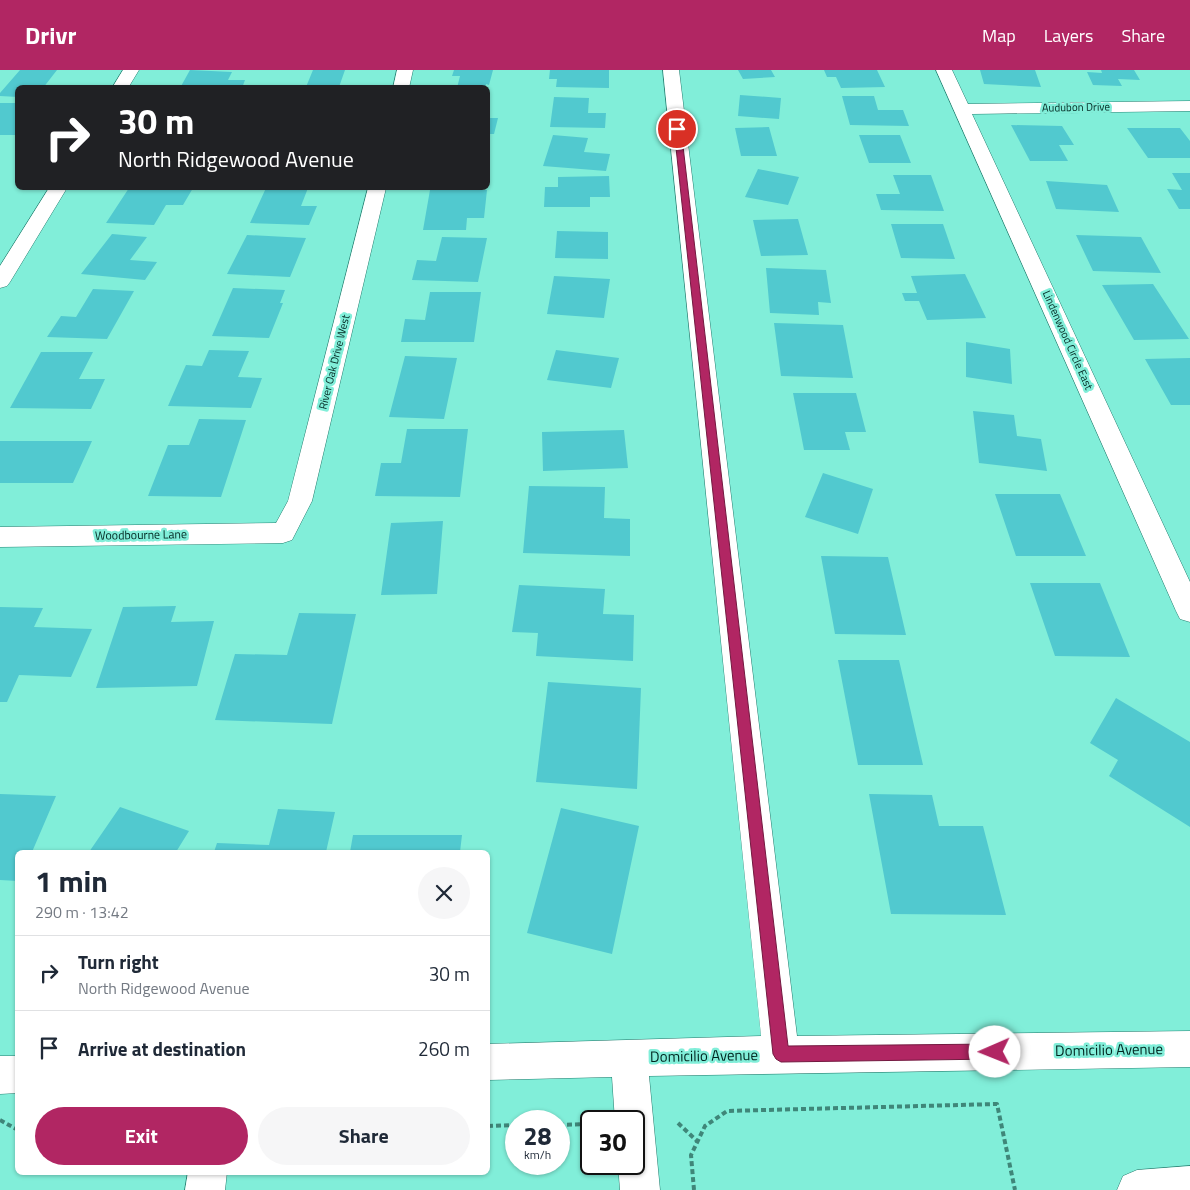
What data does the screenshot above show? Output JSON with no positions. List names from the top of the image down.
{
  "streets": {
    "street": [
      "Audubon Drive",
      "Lindenwood Circle East",
      "River Oak Drive West",
      "Woodbourne Lane",
      "Domicilio Avenue"
    ]
  },
  "crossings": [
    ["Audubon Drive", "Lindenwood Circle East"],
    ["River Oak Drive West", "Woodbourne Lane"]
  ],
  "page": {
    "header": "Drivr",
    "nav": ["Map", "Layers", "Share"],
    "turn": ["30 m", "North Ridgewood Avenue"],
    "heading": ["1 min", "290 m · 13:42"],
    "list": [
      {
        "name": "Turn right",
        "note": "North Ridgewood Avenue",
        "value": "30 m"
      },
      {
        "name": "Arrive at destination",
        "value": "260 m"
      }
    ],
    "buttons": ["Exit", "Share"],
    "speed": "28 km/h",
    "limit": "30"
  }
}
